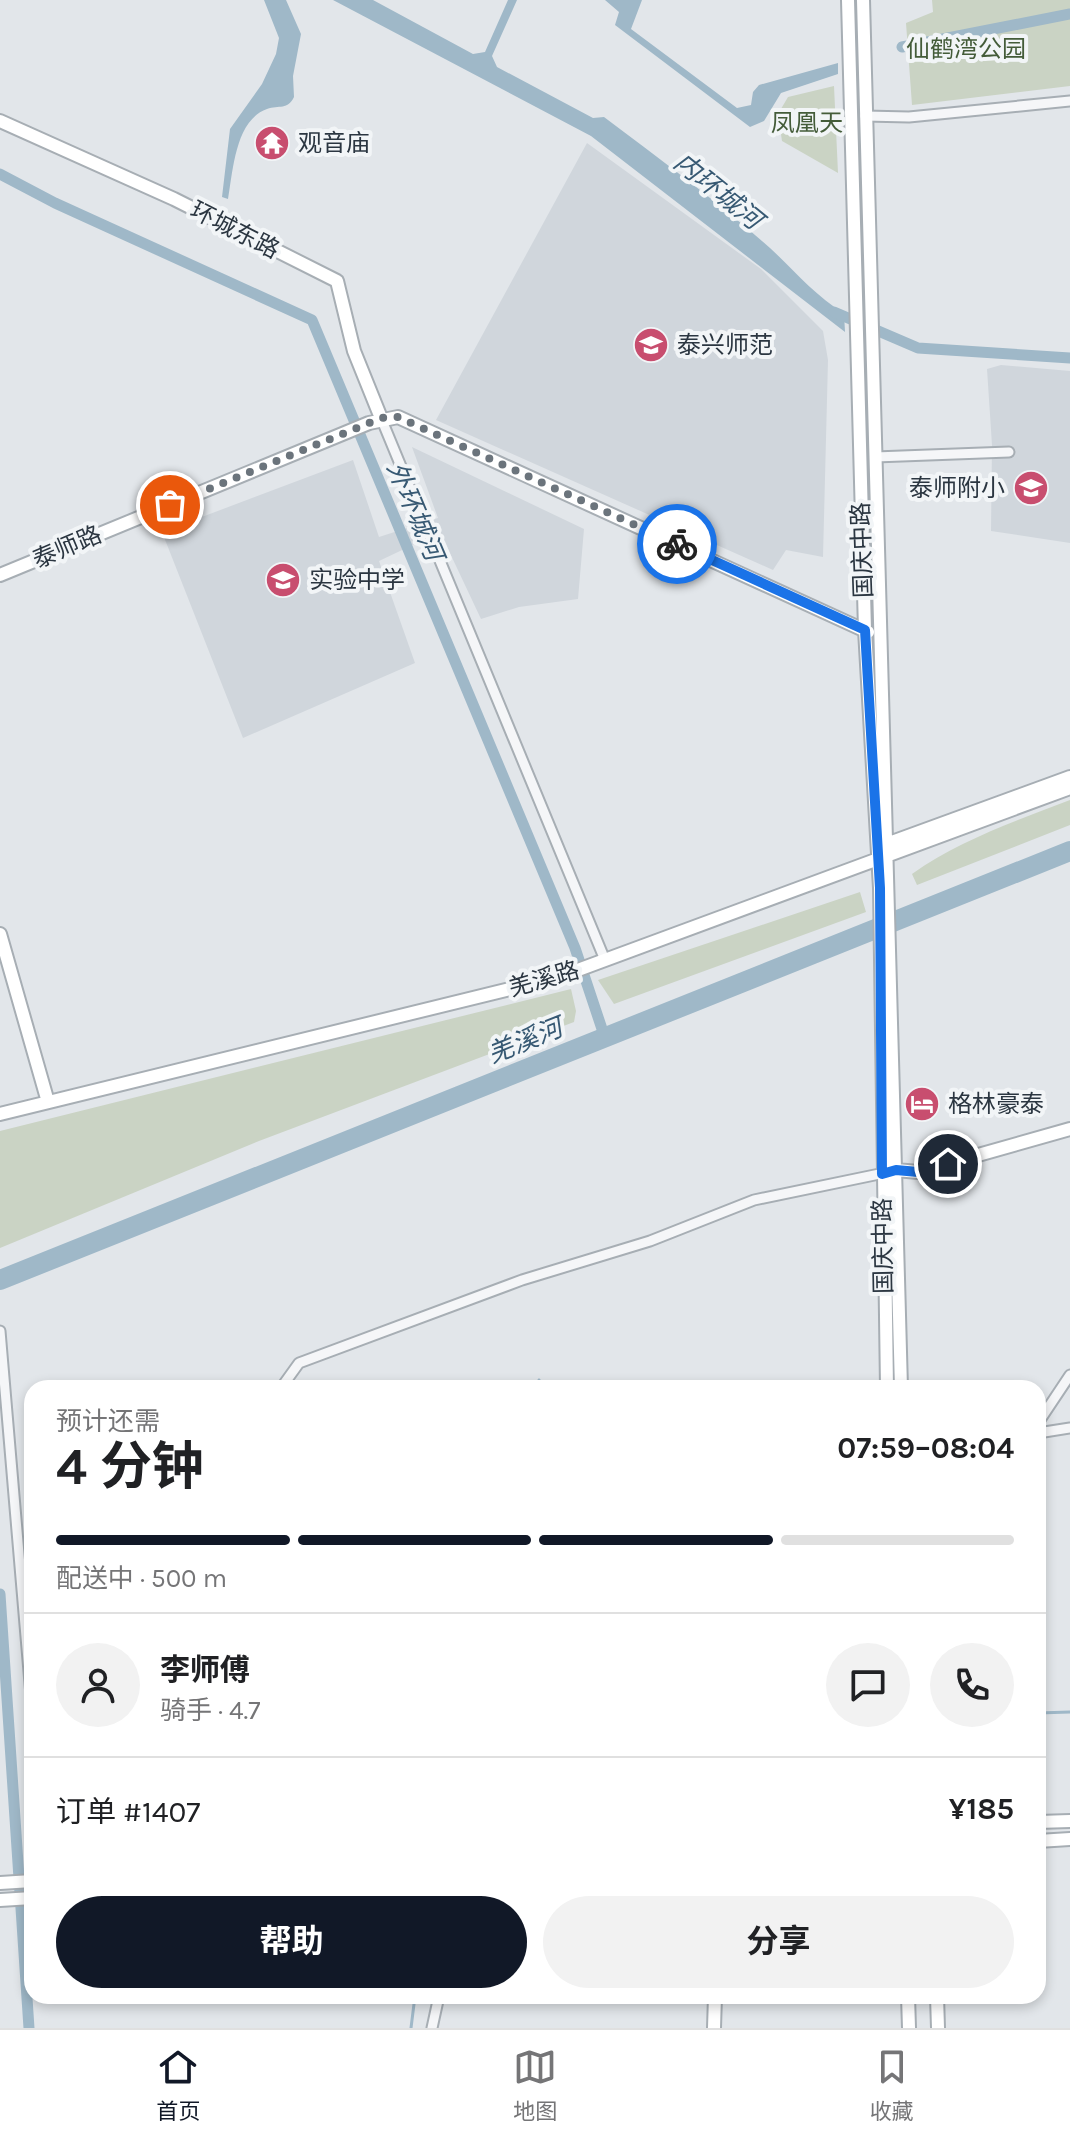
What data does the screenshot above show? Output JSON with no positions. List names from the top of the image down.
{
  "streets": {
    "street": [
      "环城东路",
      "泰师路",
      "国庆中路",
      "羌溪路"
    ]
  },
  "crossings": [
    ["环城东路", "泰师路"],
    ["国庆中路", "羌溪路"]
  ],
  "water": ["内环城河", "外环城河", "羌溪河"],
  "parks": ["仙鹤湾公园", "凤凰天"],
  "places": {
    "temple": ["观音庙"],
    "school or university": ["泰兴师范", "泰师附小", "实验中学"],
    "hotel": ["格林豪泰"]
  },
  "page": {
    "heading": ["4 分钟", "预计还需", "07:59–08:04"],
    "panel": [
      "李师傅",
      "骑手 · 4.7",
      "订单 #1407",
      "¥185"
    ],
    "bar": "配送中 · 500 m",
    "buttons": ["帮助", "分享"],
    "tabs": ["首页", "地图", "收藏"]
  }
}
